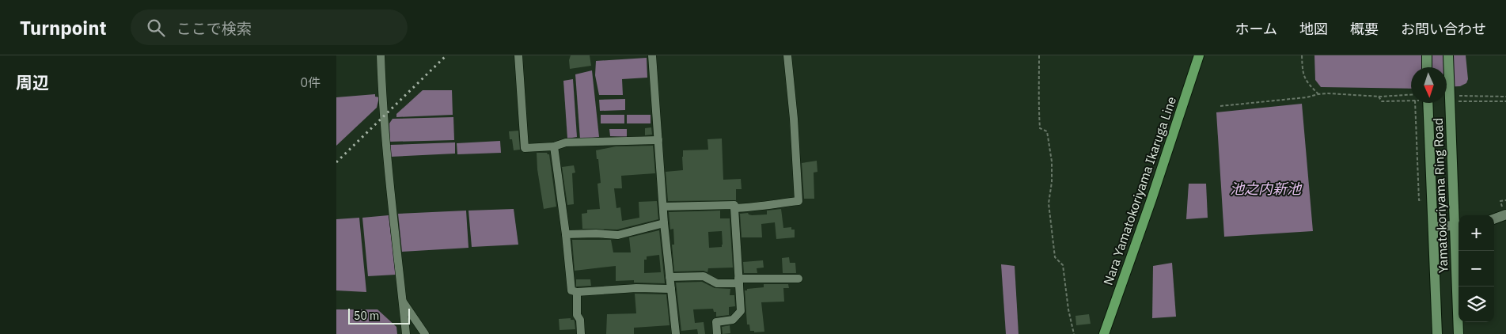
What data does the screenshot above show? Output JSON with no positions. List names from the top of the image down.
{
  "streets": {
    "main road": ["Nara Yamatokoriyama Ikaruga Line", "Yamatokoriyama Ring Road"]
  },
  "water": ["池之内新池"],
  "scale_bar": "50 m",
  "north": "bottom",
  "page": {
    "header": "Turnpoint",
    "search": "ここで検索",
    "nav": [
      "ホーム",
      "地図",
      "概要",
      "お問い合わせ"
    ],
    "heading": ["周辺", "0件"],
    "map_buttons": ["+", "−"],
    "scale": "50 m"
  }
}
